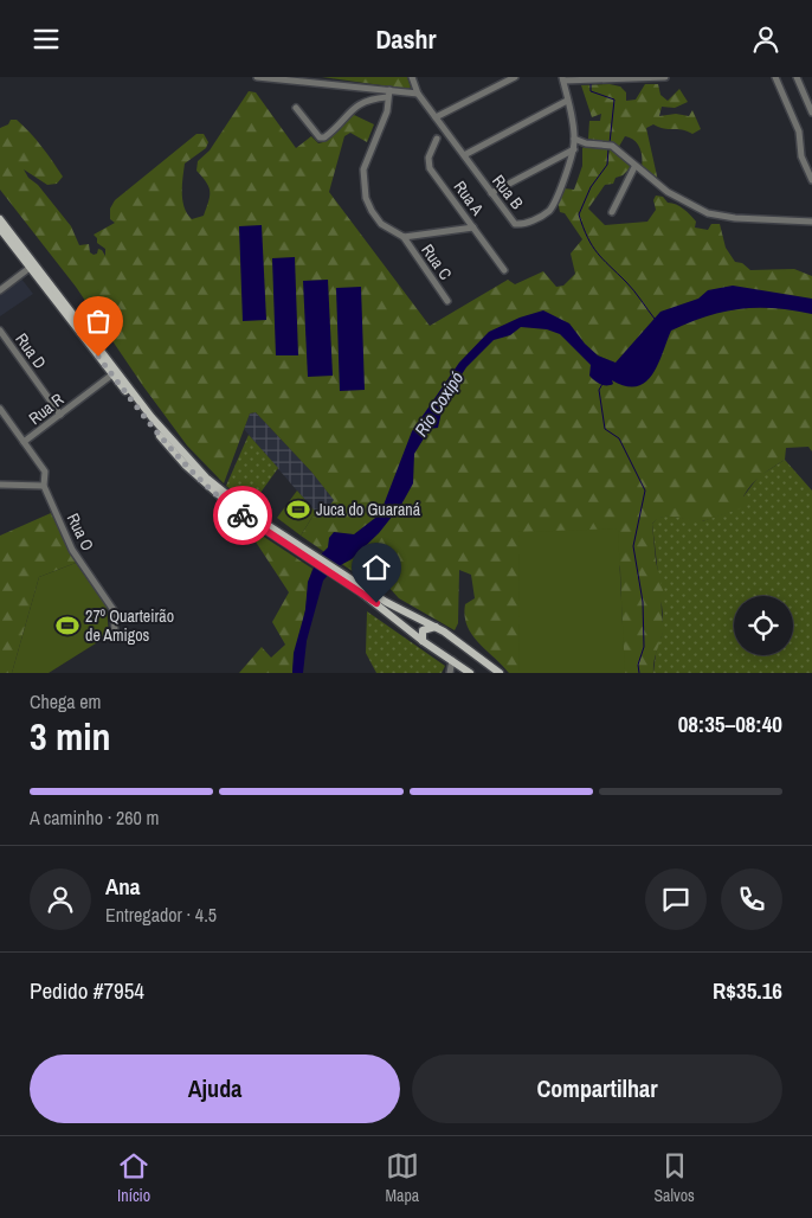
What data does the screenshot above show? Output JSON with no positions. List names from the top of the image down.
{
  "streets": {
    "street": [
      "Rua B",
      "Rua A",
      "Rua C",
      "Rua D",
      "Rua R",
      "Rua O"
    ]
  },
  "crossings": [
    ["Rua D", "Rua R"],
    ["Rua R", "Rua O"]
  ],
  "water": ["Rio Coxipó"],
  "places": {
    "sports": ["Juca do Guaraná", "27º Quarteirão de Amigos"]
  },
  "page": {
    "header": "Dashr",
    "heading": ["3 min", "Chega em", "08:35–08:40"],
    "panel": [
      "Ana",
      "Entregador · 4.5",
      "Pedido #7954",
      "R$35.16"
    ],
    "bar": "A caminho · 260 m",
    "buttons": ["Ajuda", "Compartilhar"],
    "tabs": ["Início", "Mapa", "Salvos"]
  }
}
